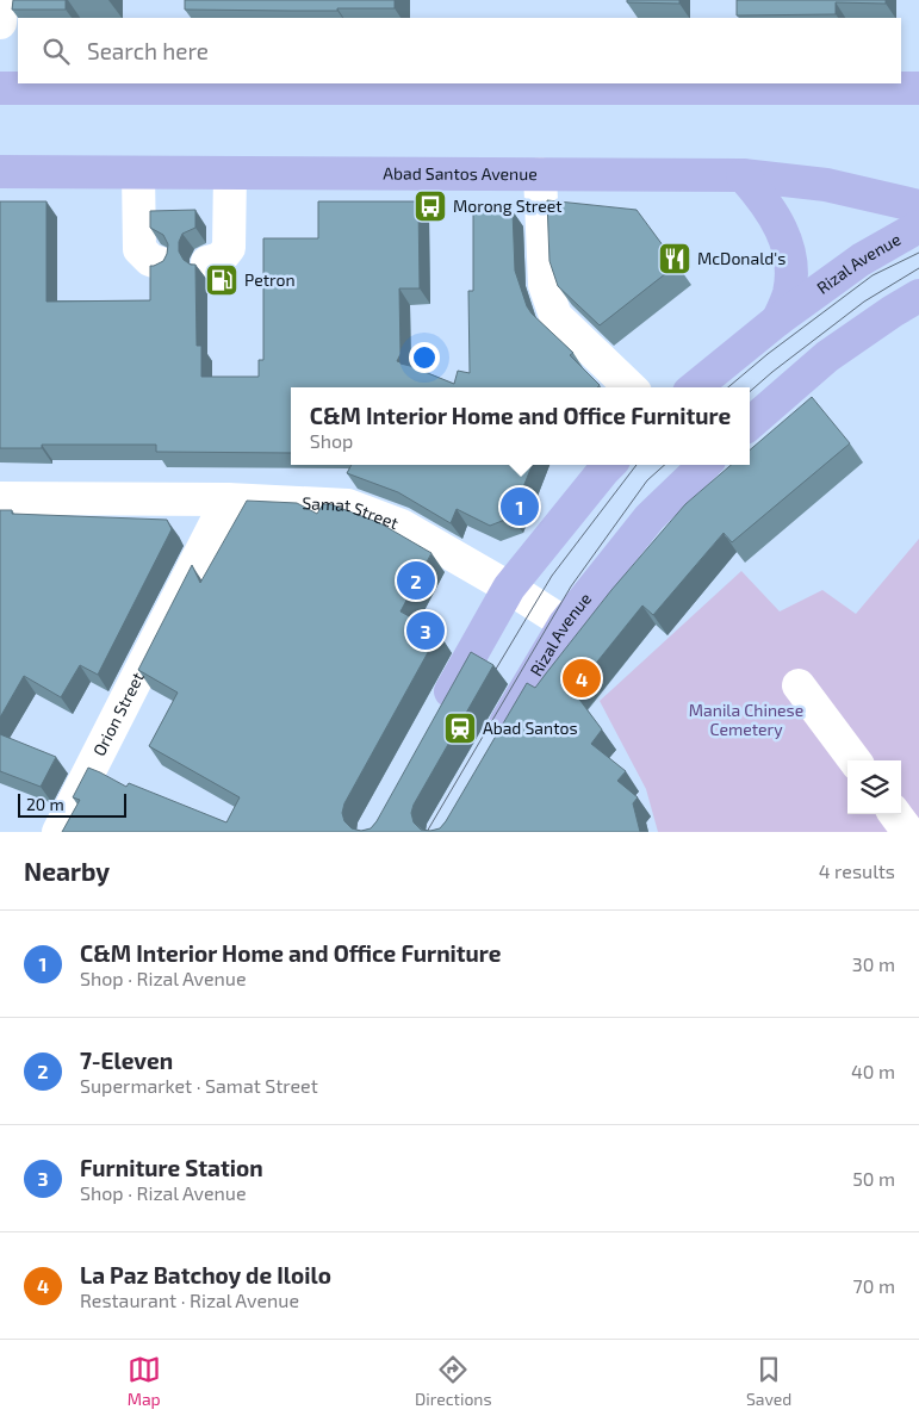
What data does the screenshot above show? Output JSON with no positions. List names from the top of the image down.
{
  "streets": {
    "main road": ["Abad Santos Avenue", "Rizal Avenue"],
    "street": ["Samat Street", "Orion Street"]
  },
  "crossings": [
    ["Rizal Avenue", "Samat Street"],
    ["Samat Street", "Orion Street"]
  ],
  "parks": ["Manila Chinese Cemetery"],
  "places": {
    "bus stop": ["Morong Street"],
    "restaurant": ["McDonald's"],
    "fuel station": ["Petron"],
    "station": ["Abad Santos"]
  },
  "scale_bar": "20 m",
  "page": {
    "search": "Search here",
    "popup": ["C&M Interior Home and Office Furniture", "Shop"],
    "pins": [
      "1",
      "2",
      "3",
      "4"
    ],
    "scale": "20 m",
    "heading": ["Nearby", "4 results"],
    "list": [
      {
        "mark": "1",
        "name": "C&M Interior Home and Office Furniture",
        "note": "Shop · Rizal Avenue",
        "value": "30 m"
      },
      {
        "mark": "2",
        "name": "7-Eleven",
        "note": "Supermarket · Samat Street",
        "value": "40 m"
      },
      {
        "mark": "3",
        "name": "Furniture Station",
        "note": "Shop · Rizal Avenue",
        "value": "50 m"
      },
      {
        "mark": "4",
        "name": "La Paz Batchoy de Iloilo",
        "note": "Restaurant · Rizal Avenue",
        "value": "70 m"
      }
    ],
    "nav": ["Map", "Directions", "Saved"]
  }
}
